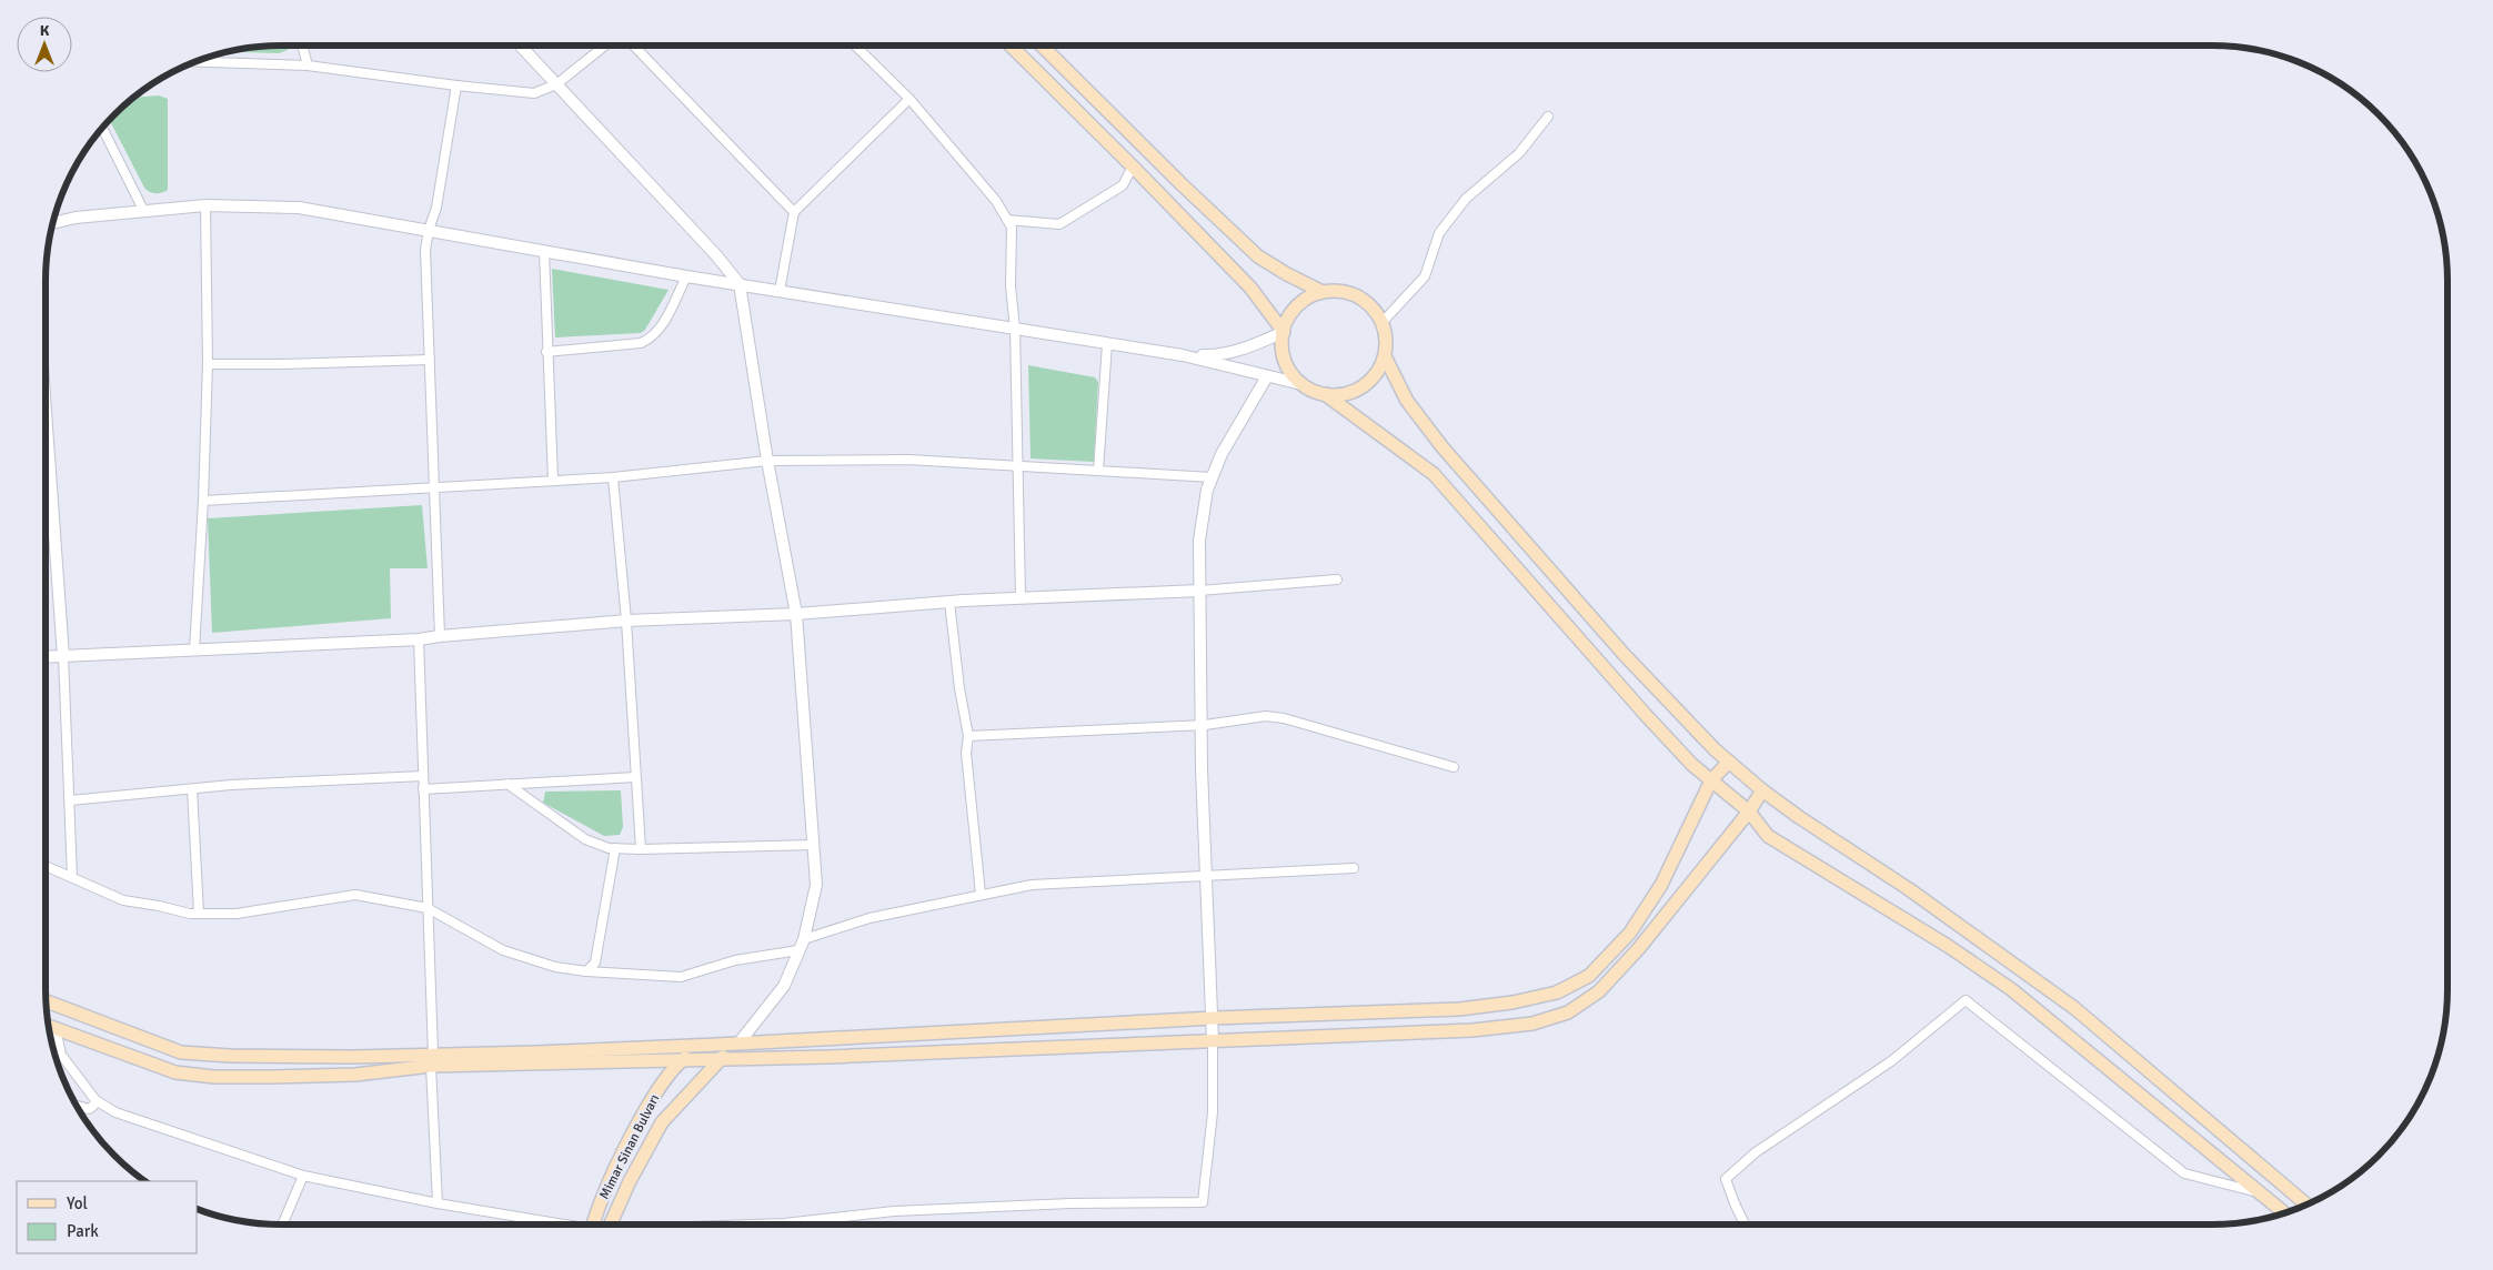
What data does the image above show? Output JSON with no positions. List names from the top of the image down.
{
  "streets": {
    "main road": ["Mimar Sinan Bulvarı"]
  },
  "legend": ["Yol", "Park"],
  "north": "top"
}
